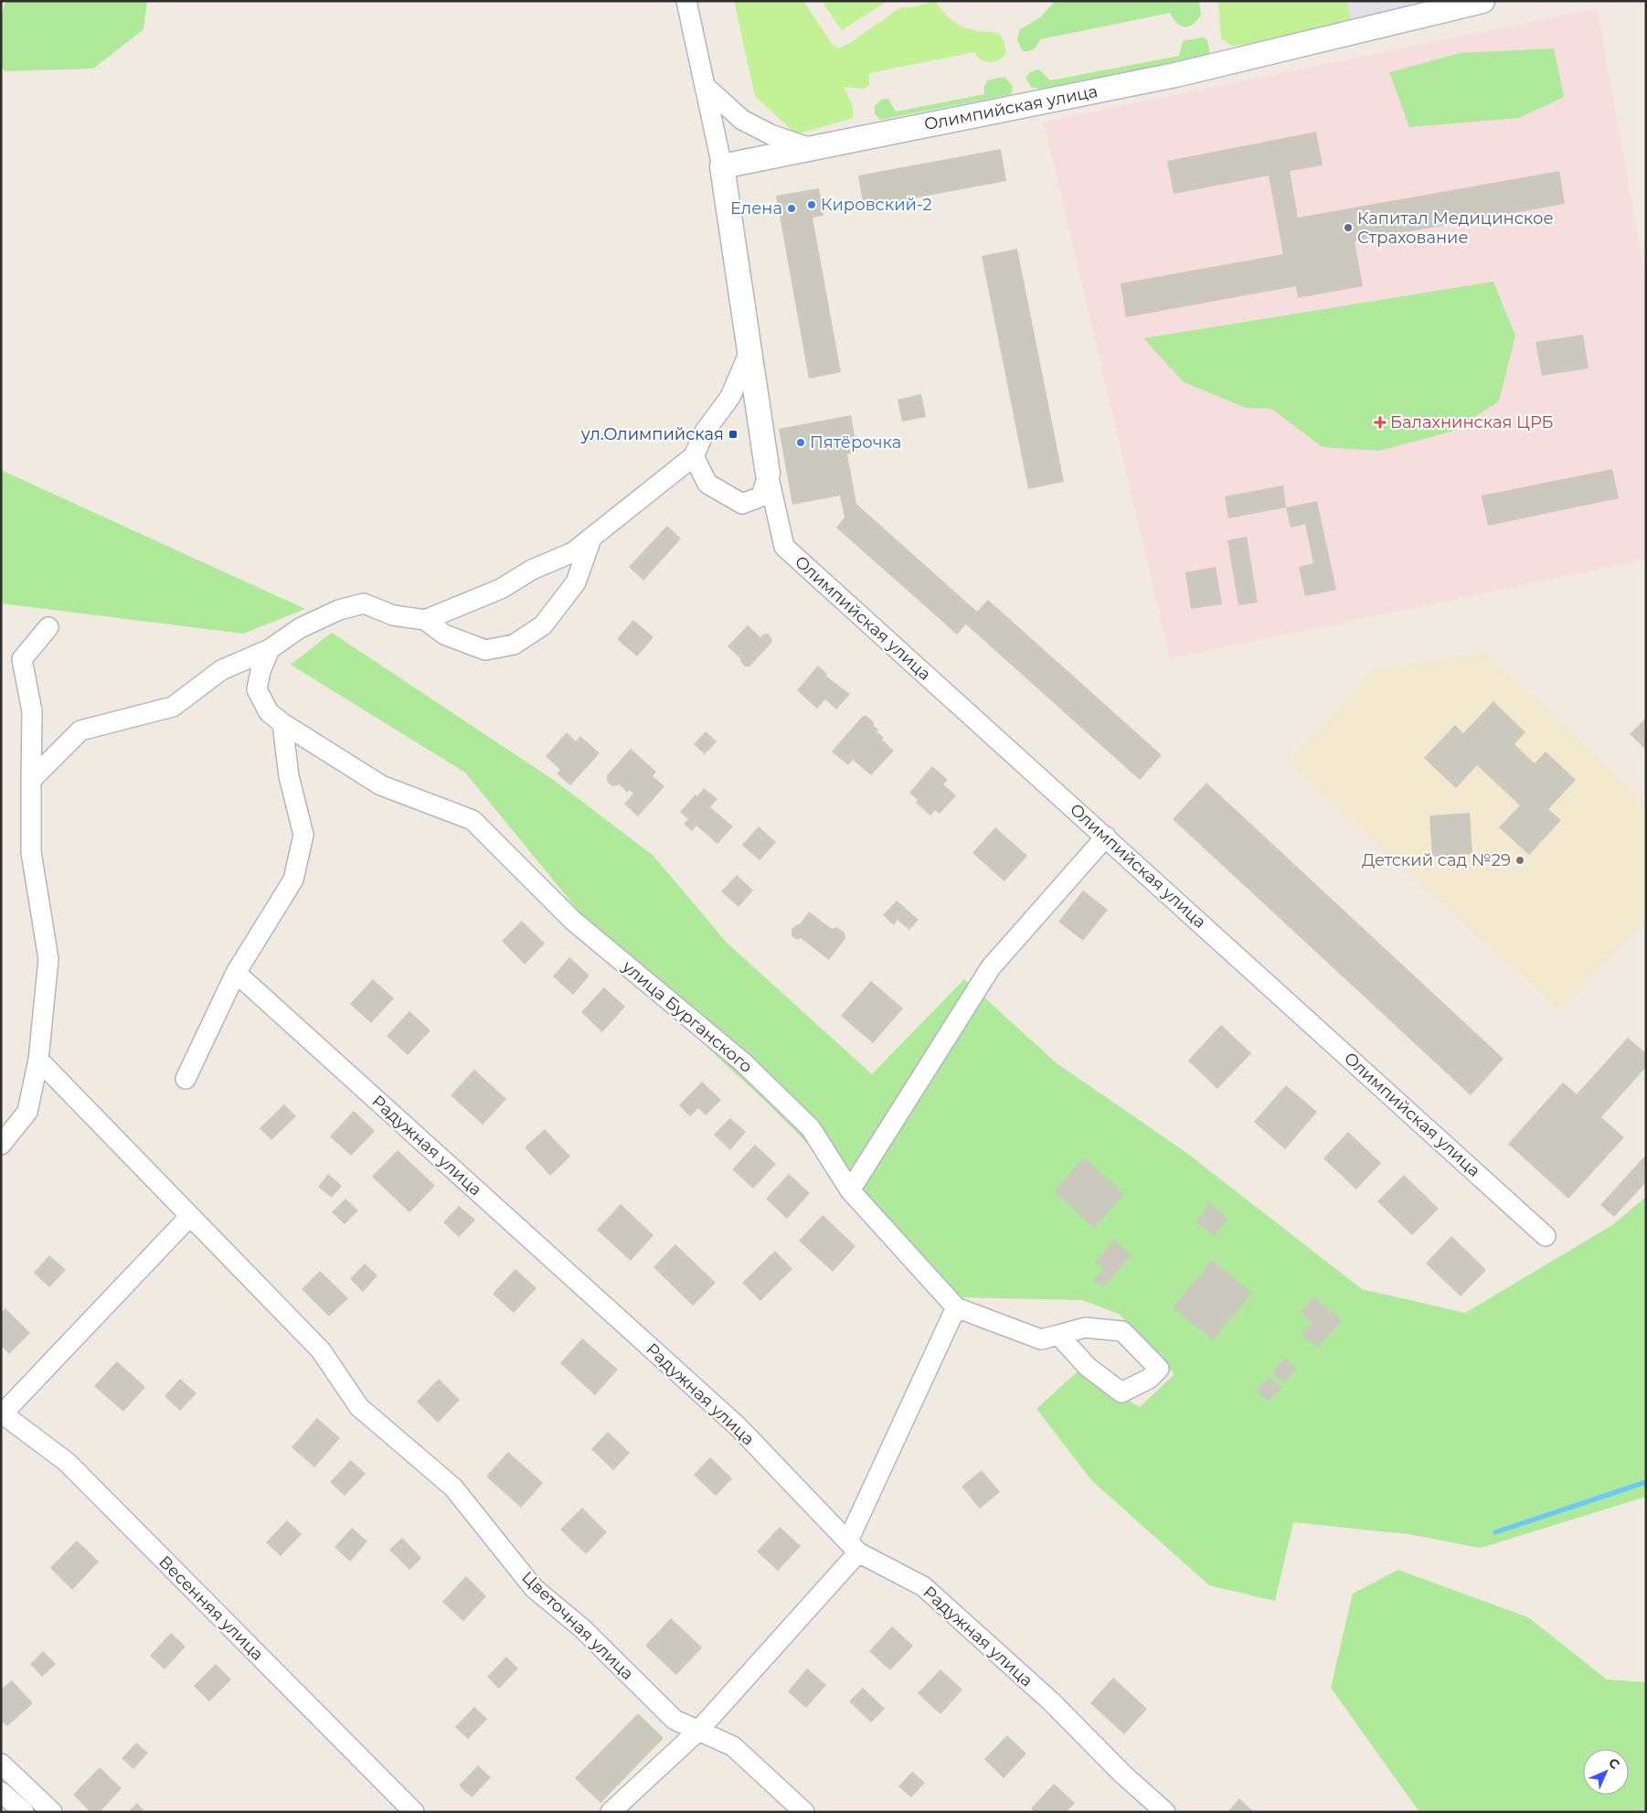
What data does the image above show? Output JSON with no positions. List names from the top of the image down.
{
  "streets": {
    "street": [
      "Олимпийская улица",
      "улица Бурганского",
      "Радужная улица",
      "Весенняя улица",
      "Цветочная улица"
    ]
  },
  "places": {
    "other": [
      "Кировский-2",
      "Елена",
      "Капитал Медицинское Страхование",
      "Пятёрочка",
      "Детский сад №29"
    ],
    "health": ["Балахнинская ЦРБ"],
    "transit": ["ул.Олимпийская"]
  },
  "north": "top right"
}
